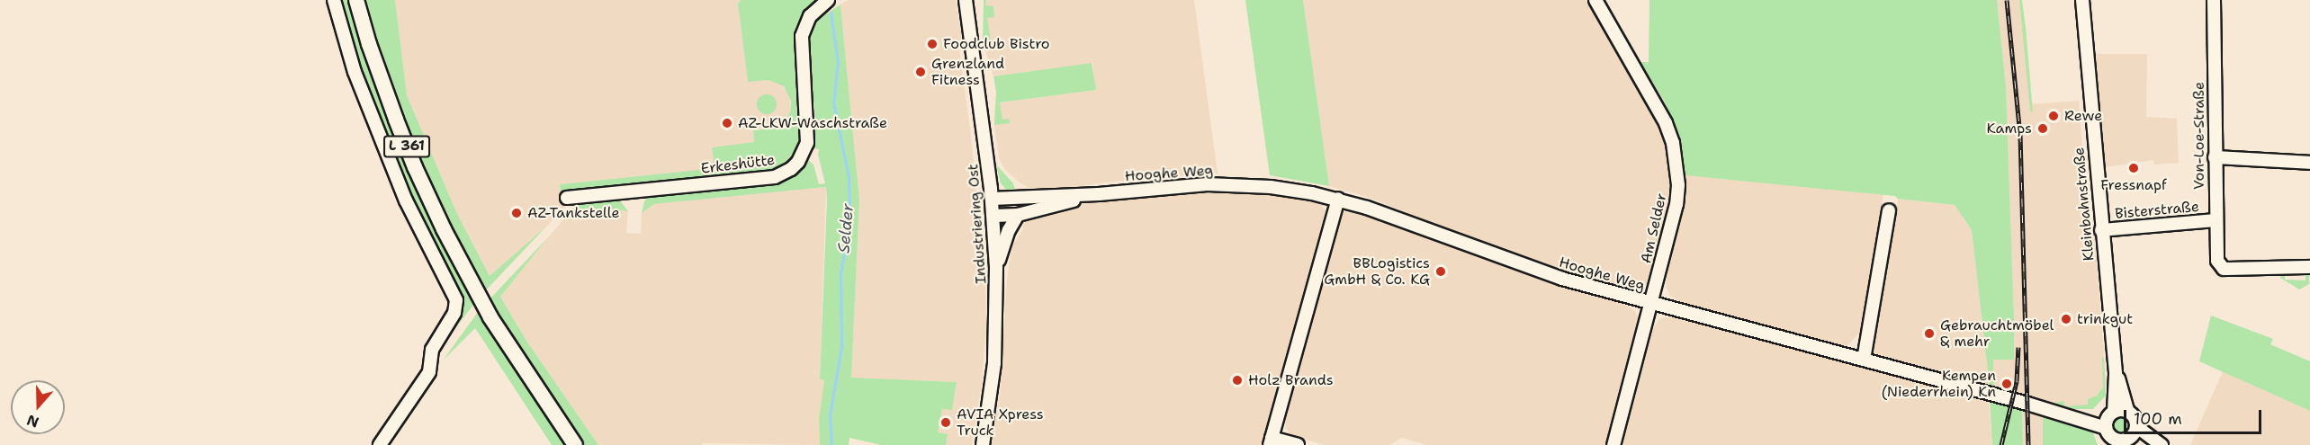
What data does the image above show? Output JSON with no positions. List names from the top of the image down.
{
  "streets": {
    "main road": ["L 361"],
    "street": [
      "Von-Loe-Straße",
      "Erkeshütte",
      "Hooghe Weg",
      "Kleinbahnstraße",
      "Bisterstraße",
      "Industriering Ost",
      "Am Selder"
    ]
  },
  "crossings": [
    ["Von-Loe-Straße", "Bisterstraße"],
    ["Hooghe Weg", "Kleinbahnstraße"],
    ["Hooghe Weg", "Industriering Ost"],
    ["Hooghe Weg", "Am Selder"],
    ["Kleinbahnstraße", "Bisterstraße"]
  ],
  "water": ["Selder"],
  "places": [
    "Foodclub Bistro",
    "Grenzland Fitness",
    "Rewe",
    "AZ-LKW-Waschstraße",
    "Kamps",
    "Fressnapf",
    "AZ-Tankstelle",
    "BBLogistics GmbH & Co. KG",
    "trinkgut",
    "Gebrauchtmöbel & mehr",
    "Holz Brands",
    "Kempen (Niederrhein) Kn",
    "AVIA Xpress Truck"
  ],
  "scale_bar": "100 m",
  "north": "bottom"
}
